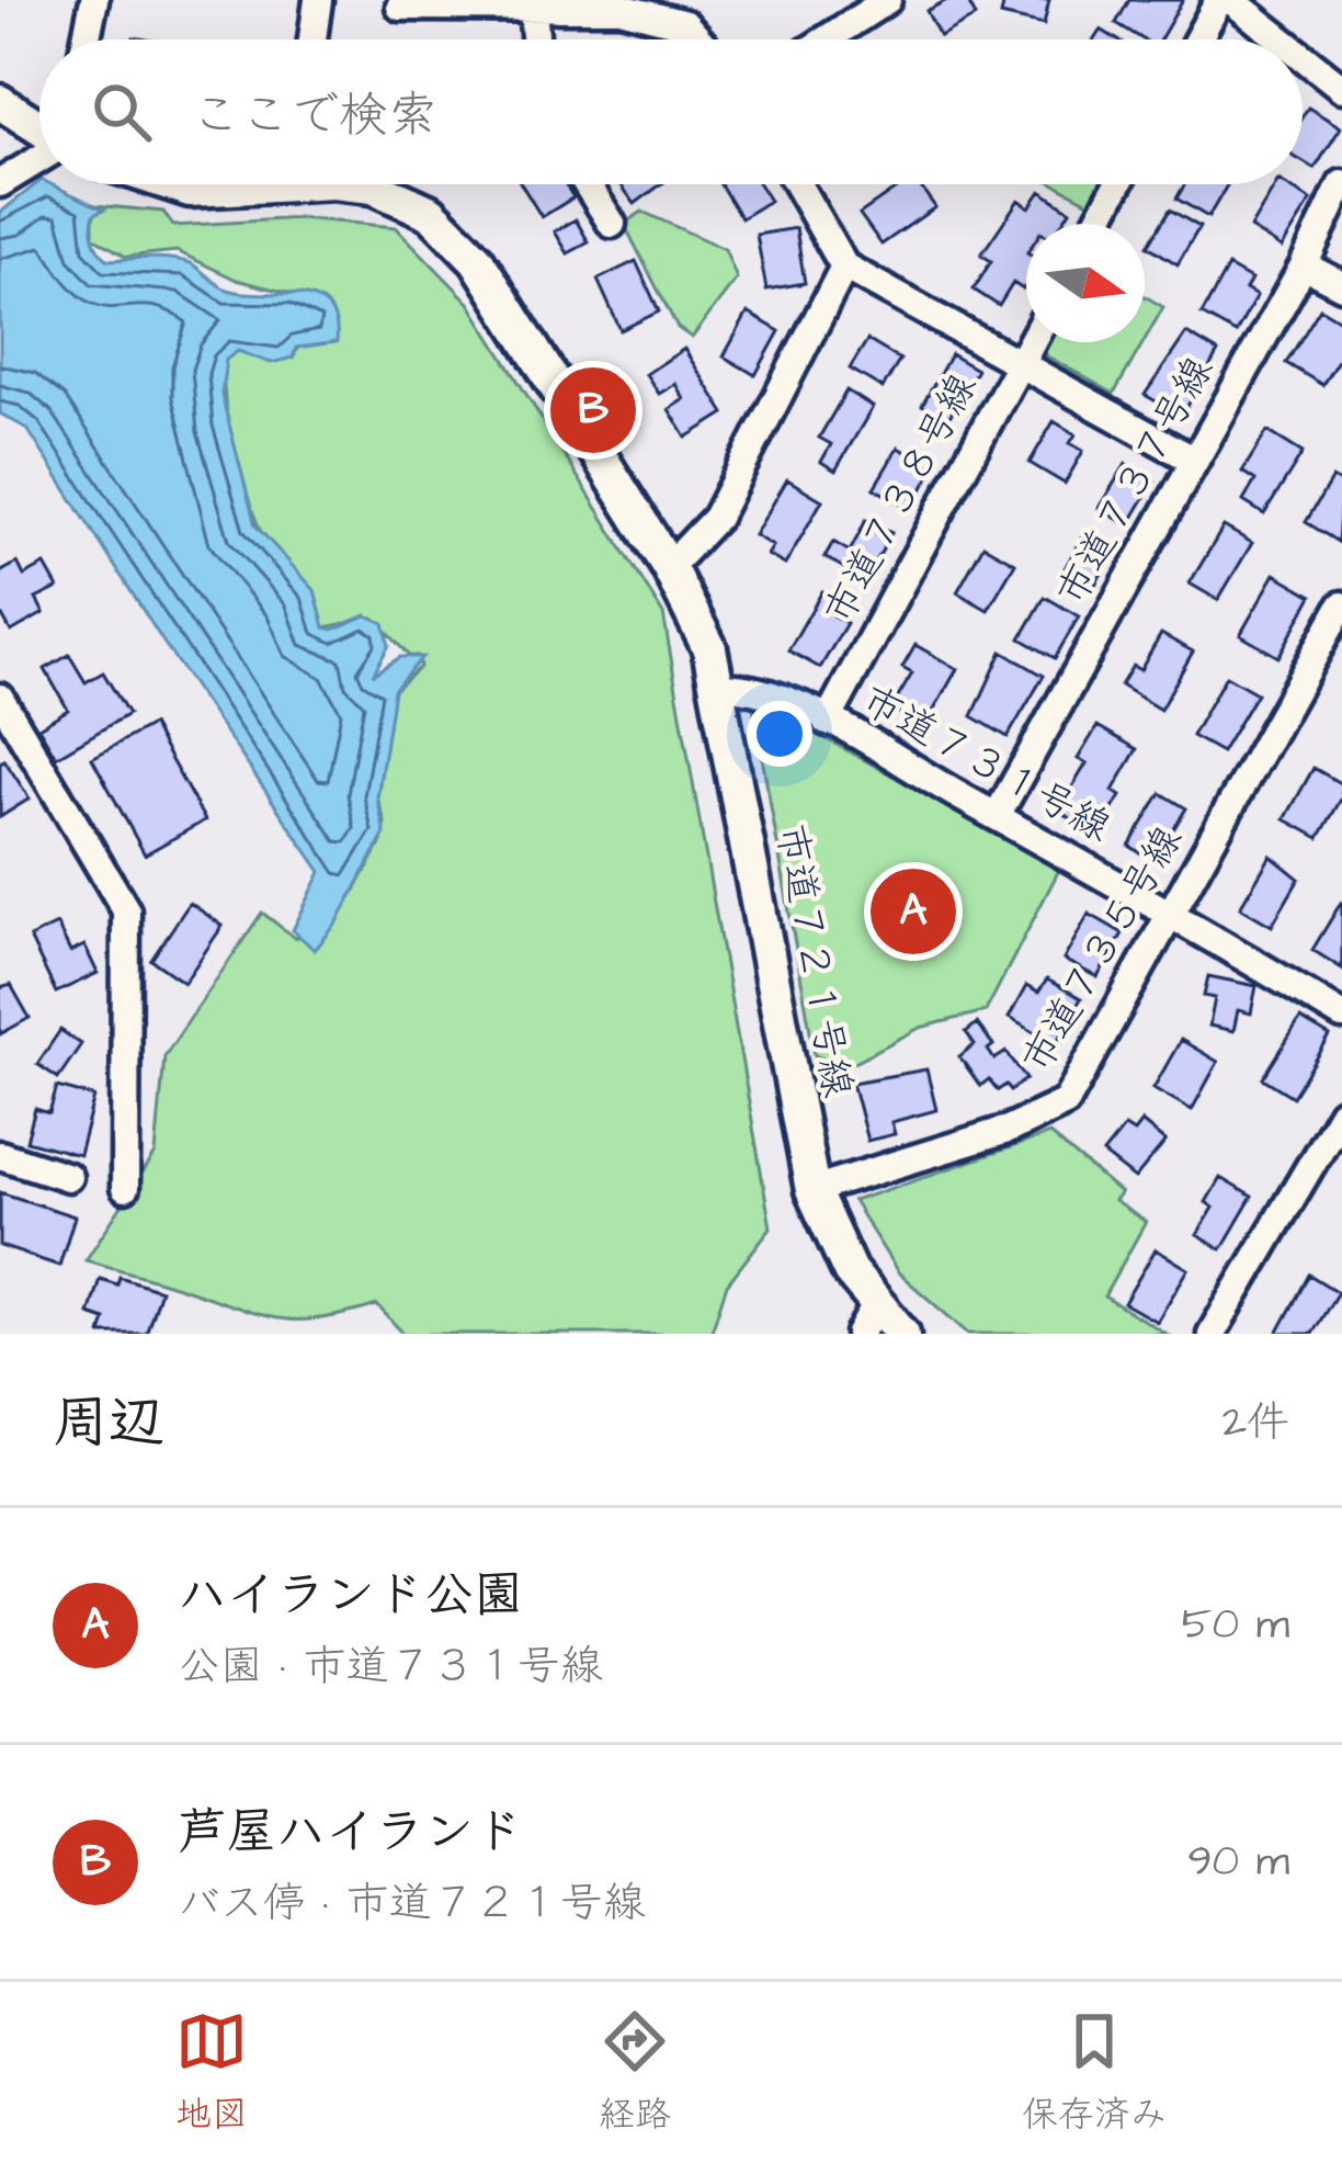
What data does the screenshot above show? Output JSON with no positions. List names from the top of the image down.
{
  "streets": {
    "street": [
      "市道７３７号線",
      "市道７３８号線",
      "市道７３１号線",
      "市道７３５号線",
      "市道７２１号線"
    ]
  },
  "crossings": [
    ["市道７３７号線", "市道７３１号線"],
    ["市道７３８号線", "市道７３１号線"],
    ["市道７３１号線", "市道７３５号線"],
    ["市道７３１号線", "市道７２１号線"],
    ["市道７３５号線", "市道７２１号線"]
  ],
  "north": "right",
  "page": {
    "search": "ここで検索",
    "pins": ["B", "A"],
    "heading": ["周辺", "2件"],
    "list": [
      {
        "mark": "A",
        "name": "ハイランド公園",
        "note": "公園 · 市道７３１号線",
        "value": "50 m"
      },
      {
        "mark": "B",
        "name": "芦屋ハイランド",
        "note": "バス停 · 市道７２１号線",
        "value": "90 m"
      }
    ],
    "nav": ["地図", "経路", "保存済み"]
  }
}
